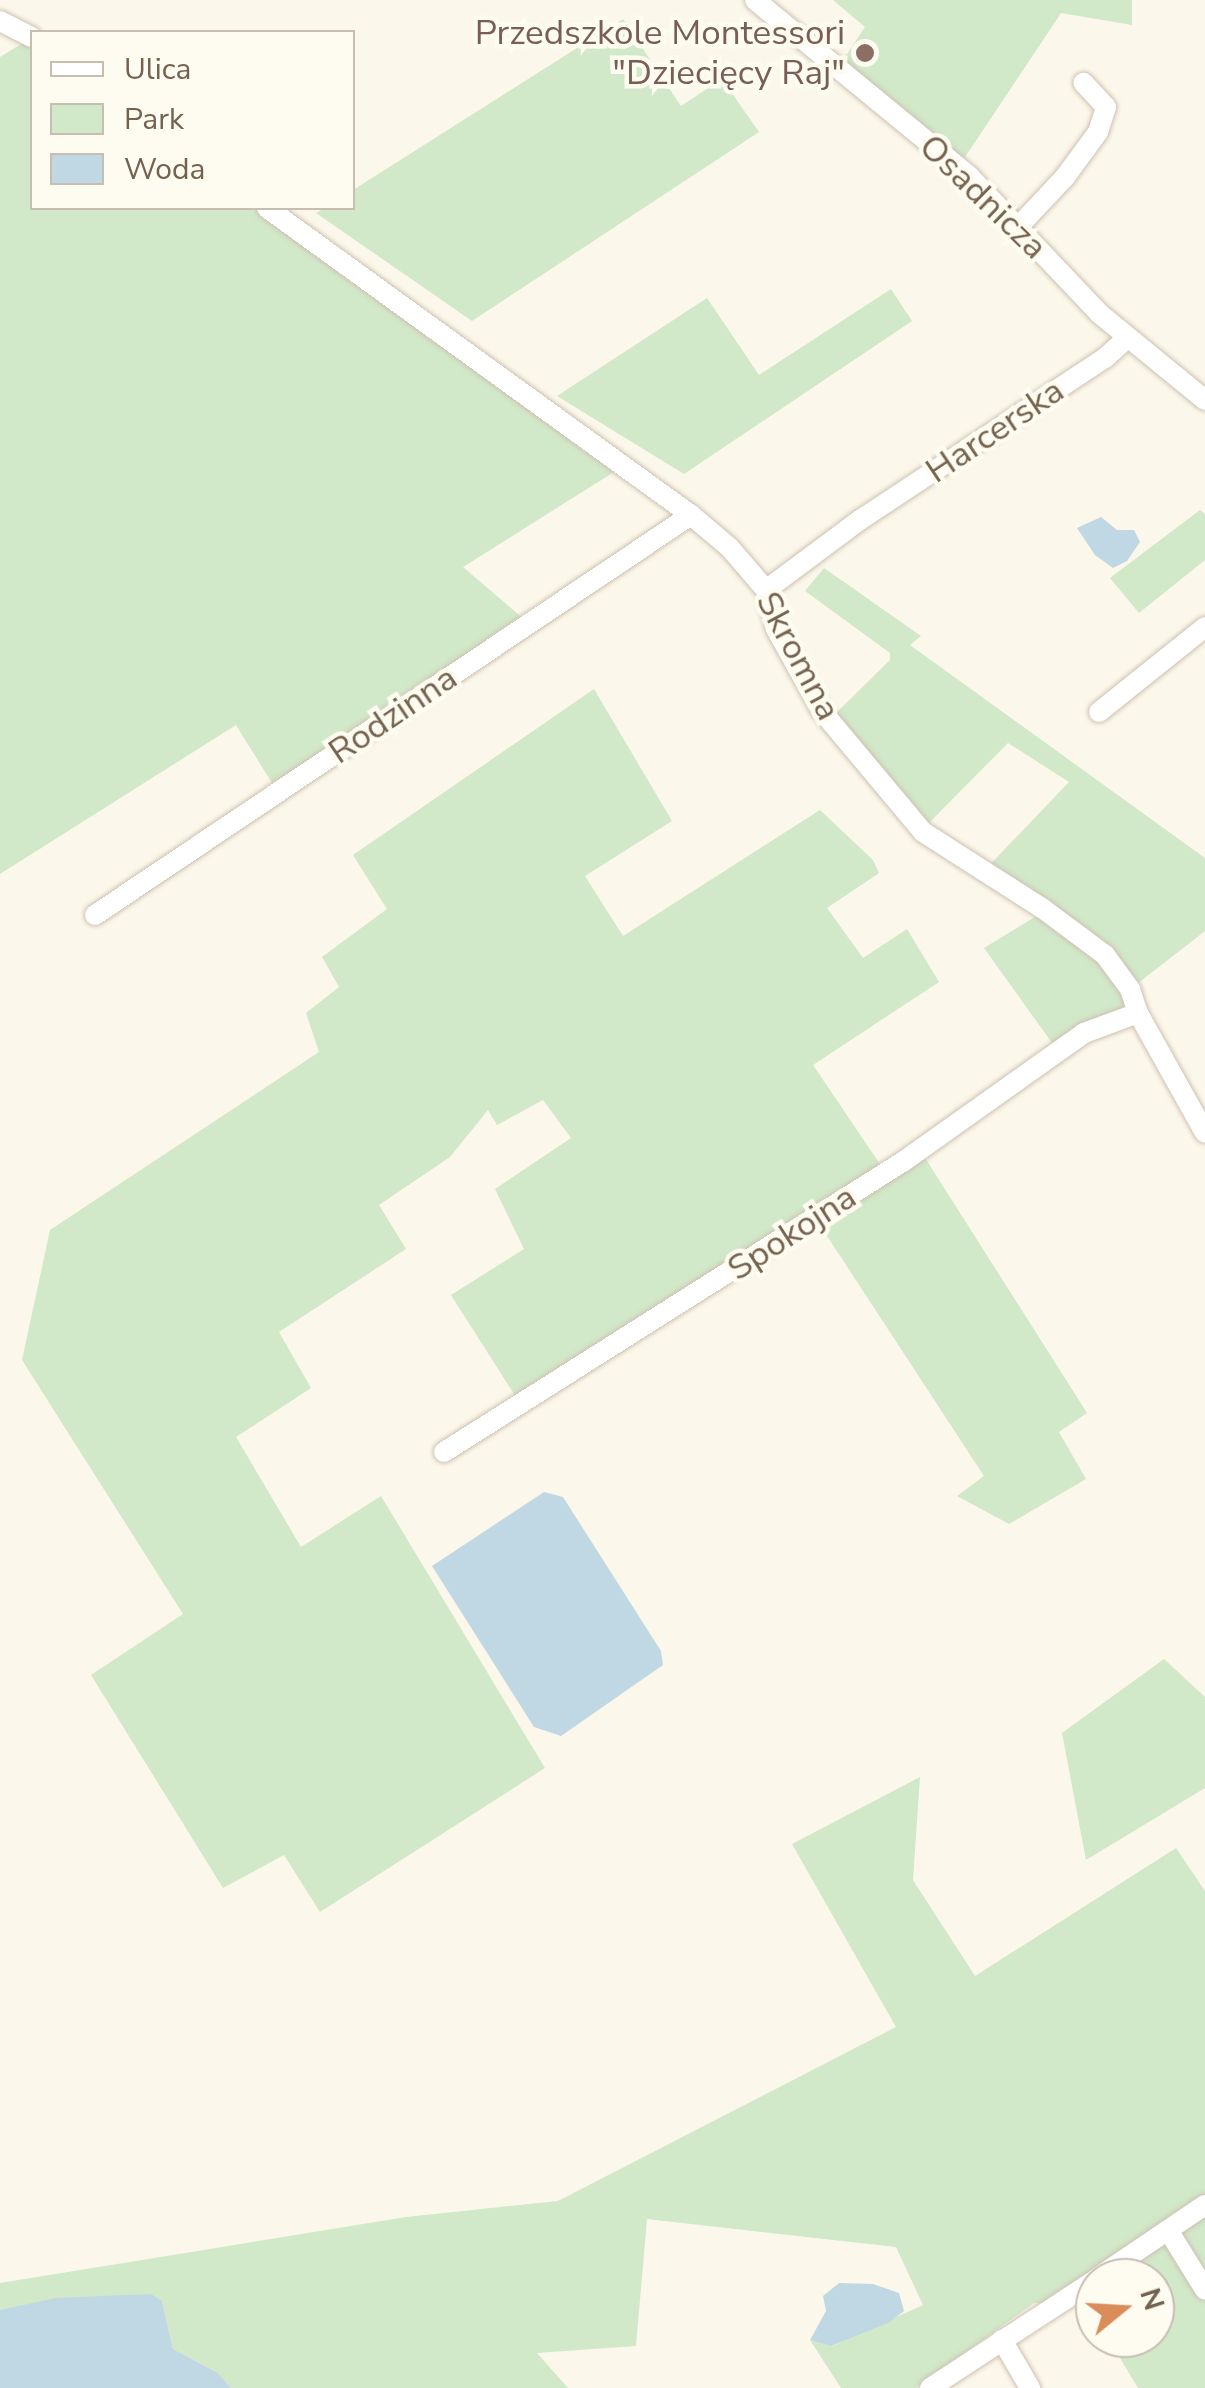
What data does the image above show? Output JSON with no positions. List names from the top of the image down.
{
  "streets": {
    "street": [
      "Osadnicza",
      "Harcerska",
      "Skromna",
      "Rodzinna",
      "Spokojna"
    ]
  },
  "crossings": [
    ["Osadnicza", "Harcerska"],
    ["Harcerska", "Skromna"],
    ["Skromna", "Rodzinna"],
    ["Skromna", "Spokojna"]
  ],
  "places": ["Przedszkole Montessori \"Dziecięcy Raj\""],
  "legend": ["Ulica", "Park", "Woda"],
  "north": "right"
}
